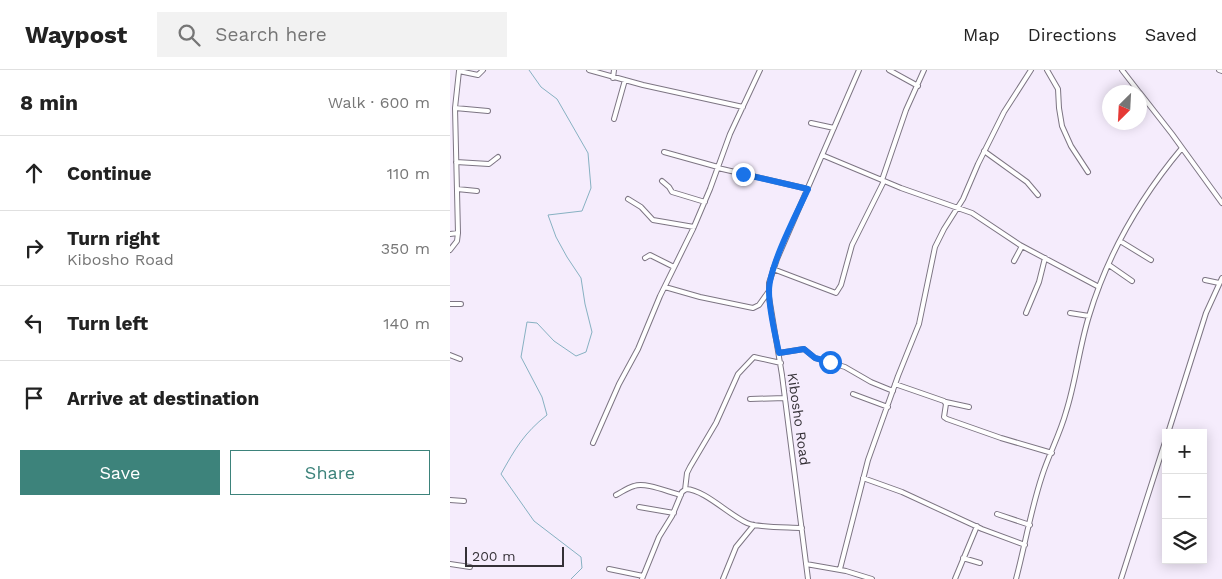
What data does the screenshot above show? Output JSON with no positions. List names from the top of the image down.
{
  "streets": {
    "street": ["Kibosho Road"]
  },
  "scale_bar": "200 m",
  "north": "bottom left",
  "page": {
    "header": "Waypost",
    "search": "Search here",
    "nav": ["Map", "Directions", "Saved"],
    "heading": ["8 min", "Walk · 600 m"],
    "list": [
      ["Continue", "110 m"],
      ["Turn right", "Kibosho Road", "350 m"],
      ["Turn left", "140 m"],
      "Arrive at destination"
    ],
    "map_buttons": ["+", "−"],
    "buttons": ["Save", "Share"],
    "scale": "200 m"
  }
}
